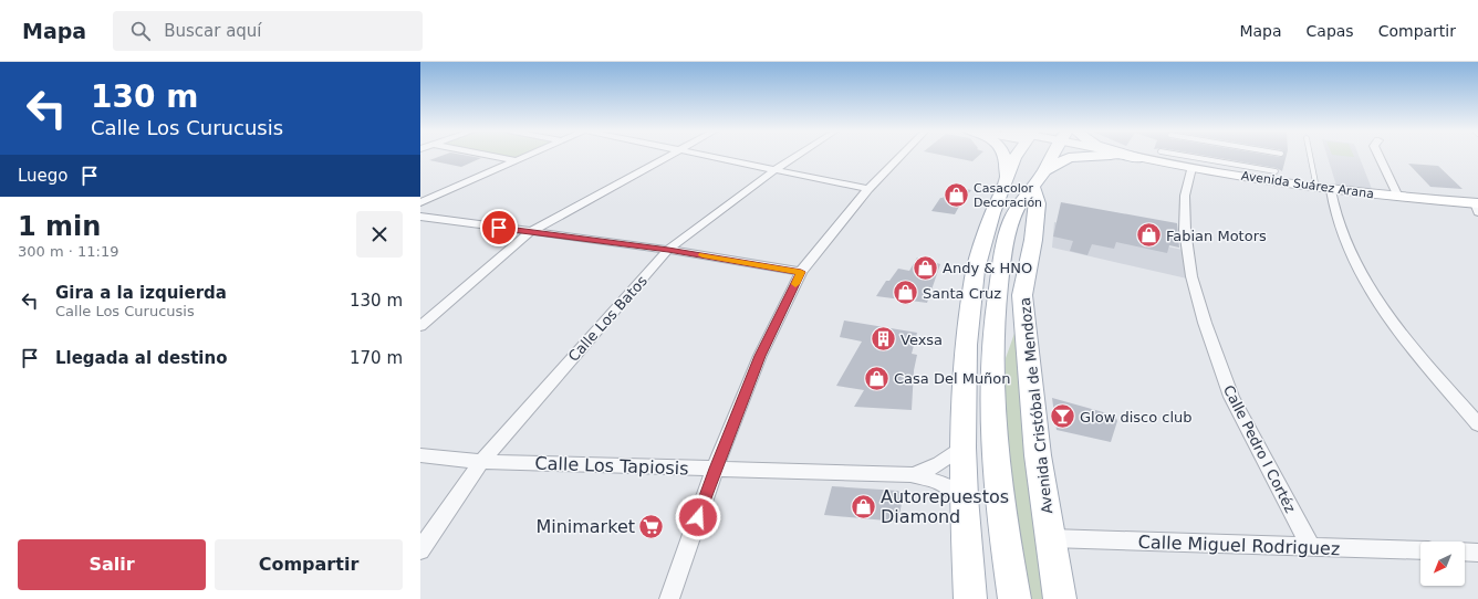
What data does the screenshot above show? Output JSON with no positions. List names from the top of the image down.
{
  "streets": {
    "main road": ["Avenida Suárez Arana", "Avenida Cristóbal de Mendoza"],
    "street": [
      "Calle Los Batos",
      "Calle Pedro I Cortéz",
      "Calle Los Tapiosis",
      "Calle Miguel Rodriguez"
    ]
  },
  "crossings": [
    ["Avenida Suárez Arana", "Calle Pedro I Cortéz"],
    ["Calle Los Batos", "Calle Los Tapiosis"],
    ["Avenida Cristóbal de Mendoza", "Calle Miguel Rodriguez"],
    ["Calle Pedro I Cortéz", "Calle Miguel Rodriguez"]
  ],
  "places": {
    "shop": [
      "Casacolor Decoración",
      "Fabian Motors",
      "Andy & HNO",
      "Santa Cruz",
      "Casa Del Muñon",
      "Autorepuestos Diamond"
    ],
    "building": ["Vexsa"],
    "bar": ["Glow disco club"],
    "supermarket": ["Minimarket"]
  },
  "north": "bottom left",
  "page": {
    "header": "Mapa",
    "search": "Buscar aquí",
    "nav": ["Mapa", "Capas", "Compartir"],
    "turn": ["130 m", "Calle Los Curucusis"],
    "then": "Luego",
    "heading": ["1 min", "300 m · 11:19"],
    "list": [
      {
        "name": "Gira a la izquierda",
        "note": "Calle Los Curucusis",
        "value": "130 m"
      },
      {
        "name": "Llegada al destino",
        "value": "170 m"
      }
    ],
    "buttons": ["Salir", "Compartir"]
  }
}
